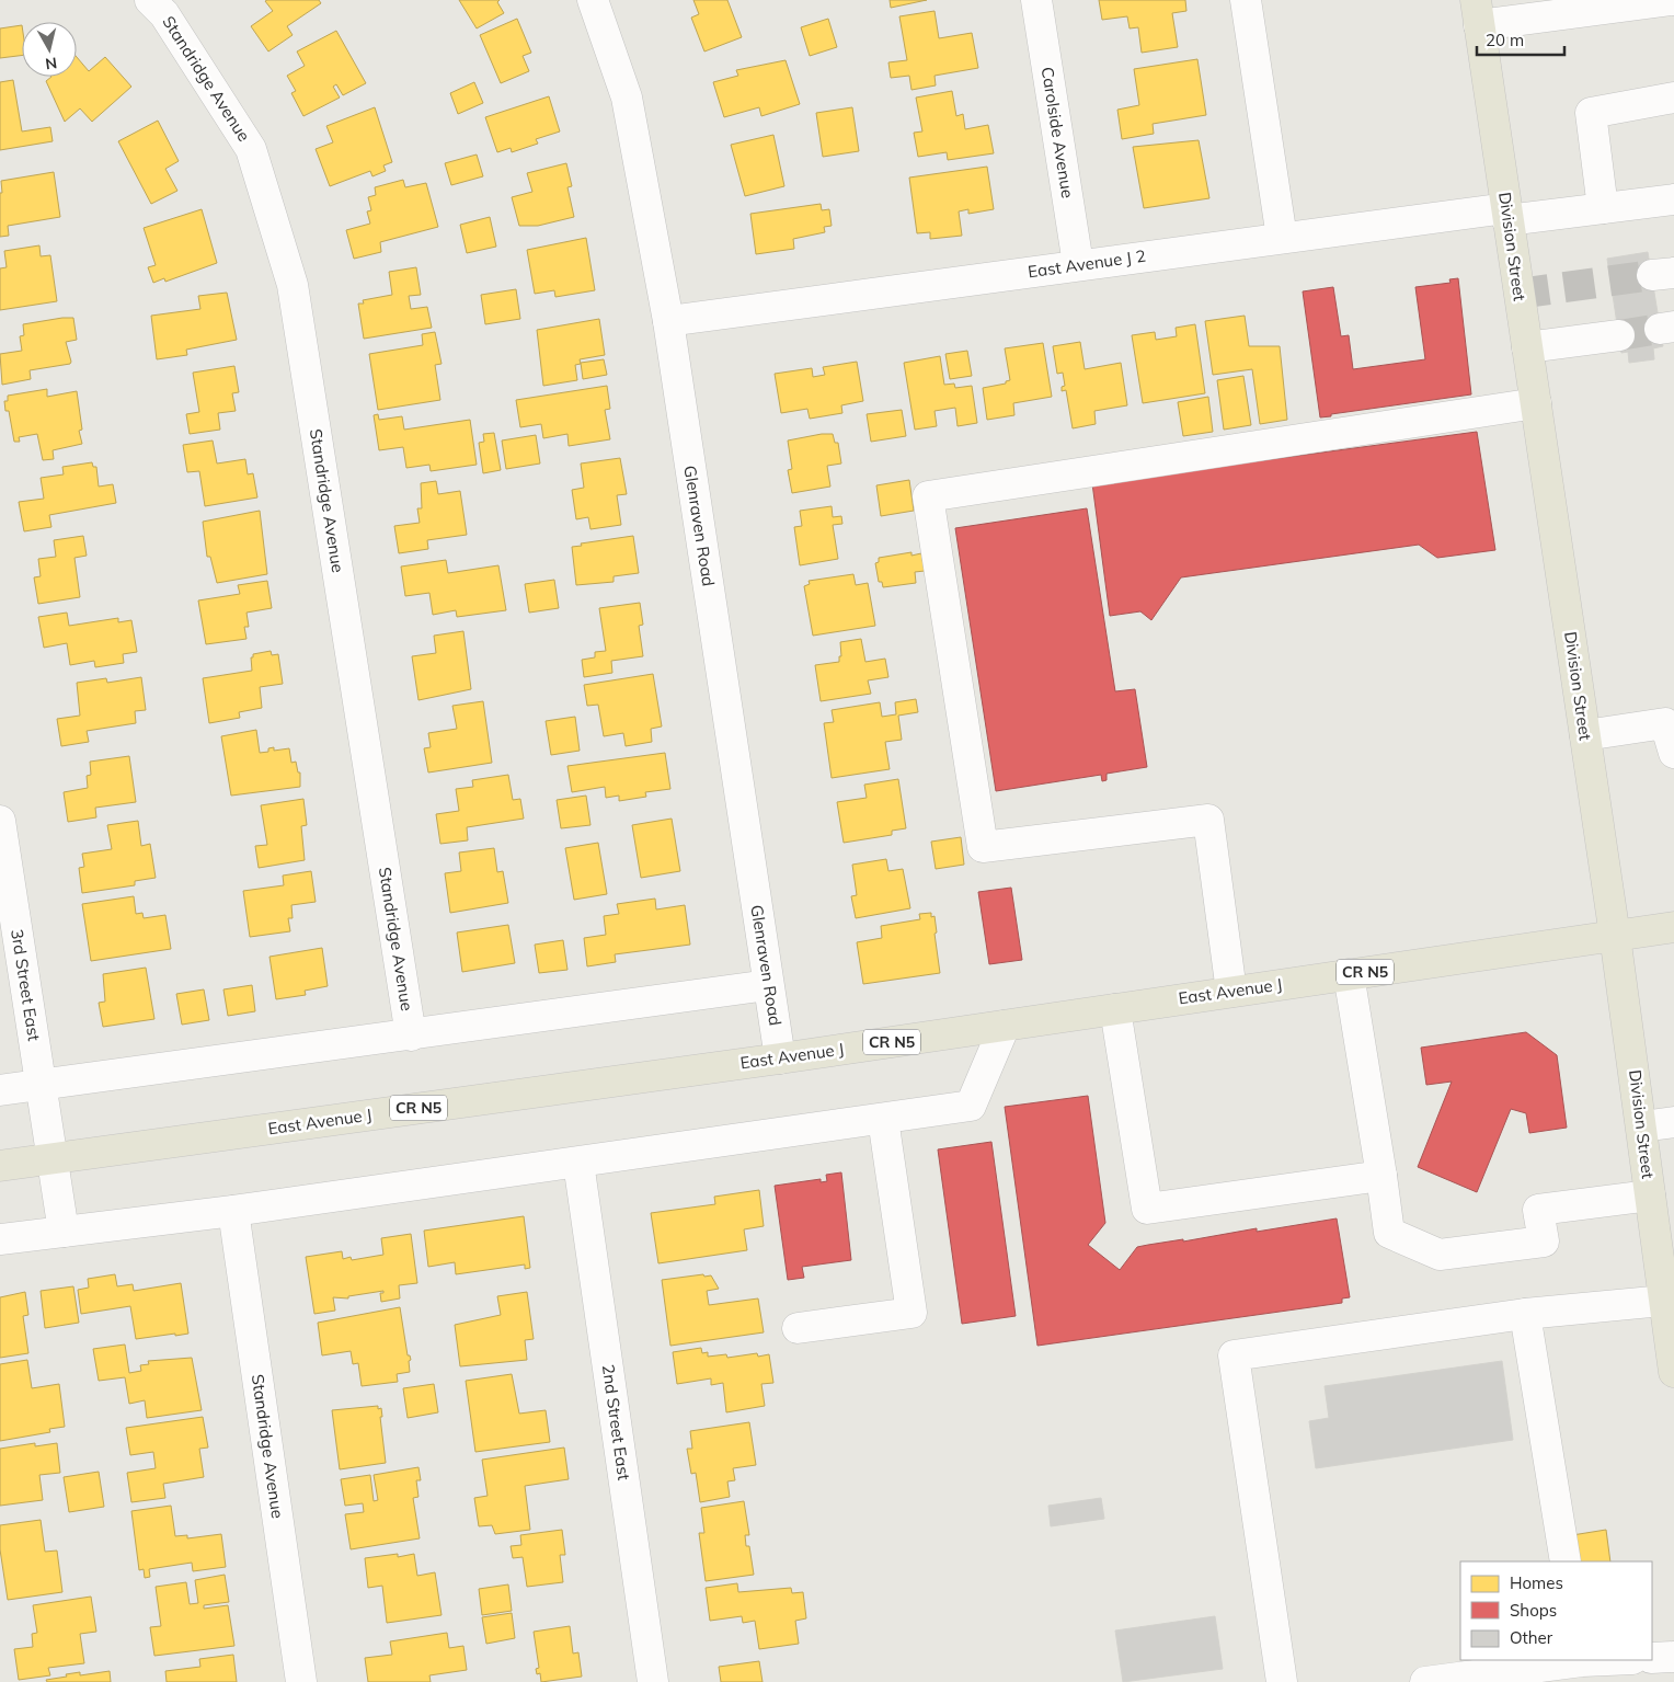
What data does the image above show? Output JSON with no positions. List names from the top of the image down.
{
  "streets": {
    "main road": ["Division Street", "CR N5", "East Avenue J"],
    "street": [
      "Standridge Avenue",
      "Carolside Avenue",
      "East Avenue J 2",
      "Glenraven Road",
      "3rd Street East",
      "2nd Street East"
    ]
  },
  "crossings": [
    ["Carolside Avenue", "East Avenue J 2"],
    ["Division Street", "East Avenue J 2"],
    ["Division Street", "CR N5"],
    ["Division Street", "East Avenue J"],
    ["East Avenue J 2", "Glenraven Road"],
    ["Glenraven Road", "East Avenue J"],
    ["CR N5", "East Avenue J"],
    ["3rd Street East", "East Avenue J"]
  ],
  "legend": ["Homes", "Shops", "Other"],
  "scale_bar": "20 m",
  "north": "bottom"
}
